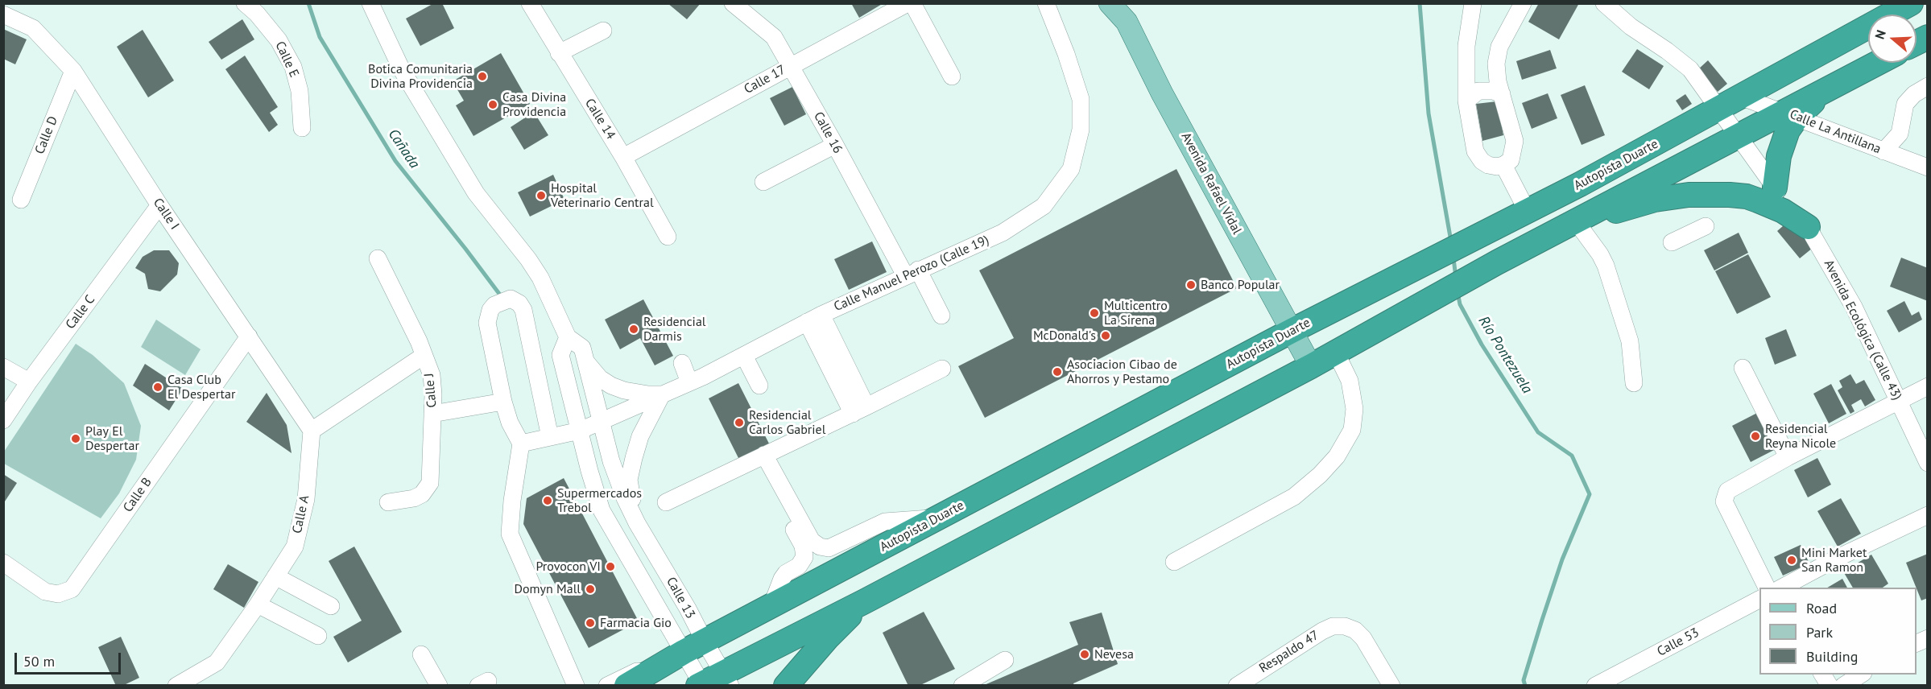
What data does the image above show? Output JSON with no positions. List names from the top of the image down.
{
  "streets": {
    "highway": ["Autopista Duarte"],
    "main road": ["Avenida Rafael Vidal"],
    "street": [
      "Calle E",
      "Calle 17",
      "Calle 14",
      "Calle La Antillana",
      "Calle 16",
      "Calle D",
      "Calle I",
      "Calle Manuel Perozo (Calle 19)",
      "Calle C",
      "Avenida Ecológica (Calle 43)",
      "Calle J",
      "Calle B",
      "Calle A",
      "Calle 13",
      "Calle 53",
      "Respaldo 47"
    ]
  },
  "crossings": [
    ["Calle 17", "Calle 14"],
    ["Calle 17", "Calle 16"],
    ["Calle La Antillana", "Autopista Duarte"],
    ["Calle 16", "Calle Manuel Perozo (Calle 19)"],
    ["Calle D", "Calle I"],
    ["Autopista Duarte", "Avenida Rafael Vidal"],
    ["Autopista Duarte", "Avenida Ecológica (Calle 43)"],
    ["Autopista Duarte", "Calle 13"],
    ["Calle I", "Calle C"],
    ["Calle I", "Calle B"],
    ["Calle I", "Calle A"],
    ["Calle Manuel Perozo (Calle 19)", "Calle 13"]
  ],
  "water": ["Cañada", "Río Pontezuela"],
  "places": [
    "Botica Comunitaria Divina Providencia",
    "Casa Divina Providencia",
    "Hospital Veterinario Central",
    "Banco Popular",
    "Multicentro La Sirena",
    "Residencial Darmis",
    "McDonald's",
    "Asociacion Cibao de Ahorros y Pestamo",
    "Casa Club El Despertar",
    "Residencial Carlos Gabriel",
    "Residencial Reyna Nicole",
    "Play El Despertar",
    "Supermercados Trebol",
    "Mini Market San Ramon",
    "Provocon VI",
    "Domyn Mall",
    "Farmacia Gio",
    "Nevesa"
  ],
  "legend": ["Road", "Park", "Building"],
  "scale_bar": "50 m",
  "north": "left"
}
